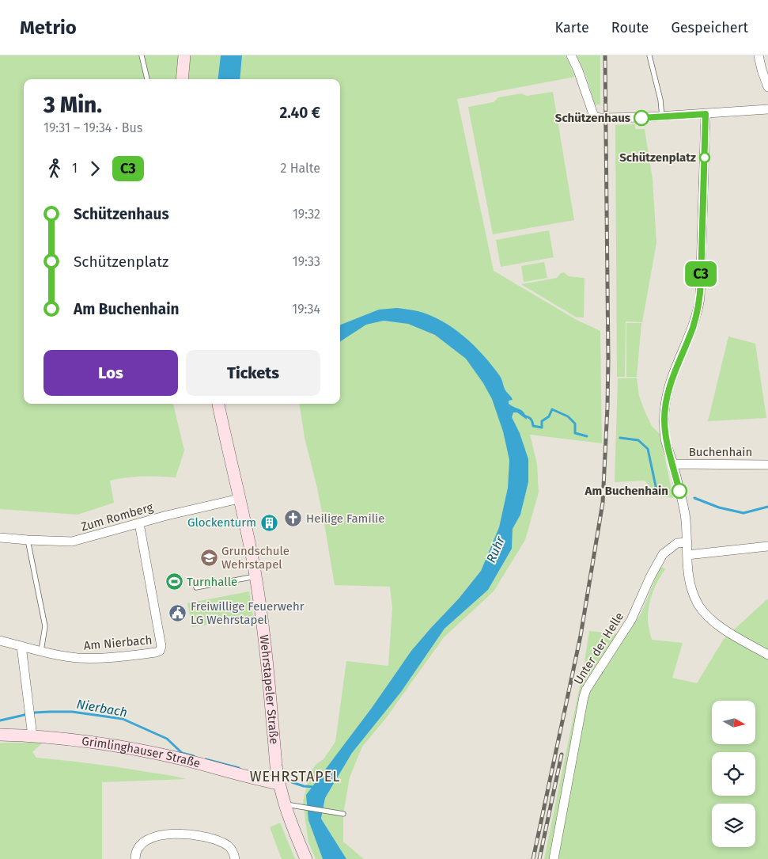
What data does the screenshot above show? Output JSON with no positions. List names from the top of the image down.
{
  "streets": {
    "main road": ["Wehrstapeler Straße", "Grimlinghauser Straße"],
    "street": [
      "Buchenhain",
      "Zum Romberg",
      "Am Nierbach",
      "Unter der Helle"
    ]
  },
  "crossings": [
    ["Zum Romberg", "Am Nierbach"],
    ["Zum Romberg", "Wehrstapeler Straße"],
    ["Wehrstapeler Straße", "Grimlinghauser Straße"]
  ],
  "districts": ["WEHRSTAPEL"],
  "water": ["Ruhr", "Nierbach"],
  "places": {
    "other": ["Schützenhaus", "Schützenplatz", "Am Buchenhain"],
    "church": ["Heilige Familie"],
    "building": ["Glockenturm"],
    "school or university": ["Grundschule Wehrstapel"],
    "sports": ["Turnhalle"],
    "public building": ["Freiwillige Feuerwehr LG Wehrstapel"]
  },
  "lines": ["bus line C3"],
  "north": "right",
  "page": {
    "header": "Metrio",
    "nav": ["Karte", "Route", "Gespeichert"],
    "on_map": "C3",
    "heading": ["3 Min.", "19:31 – 19:34 · Bus", "2.40 €"],
    "legs": ["1", "C3", "2 Halte"],
    "list": [
      {
        "name": "Schützenhaus",
        "value": "19:32"
      },
      {
        "name": "Schützenplatz",
        "value": "19:33"
      },
      {
        "name": "Am Buchenhain",
        "value": "19:34"
      }
    ],
    "buttons": ["Los", "Tickets"]
  }
}
